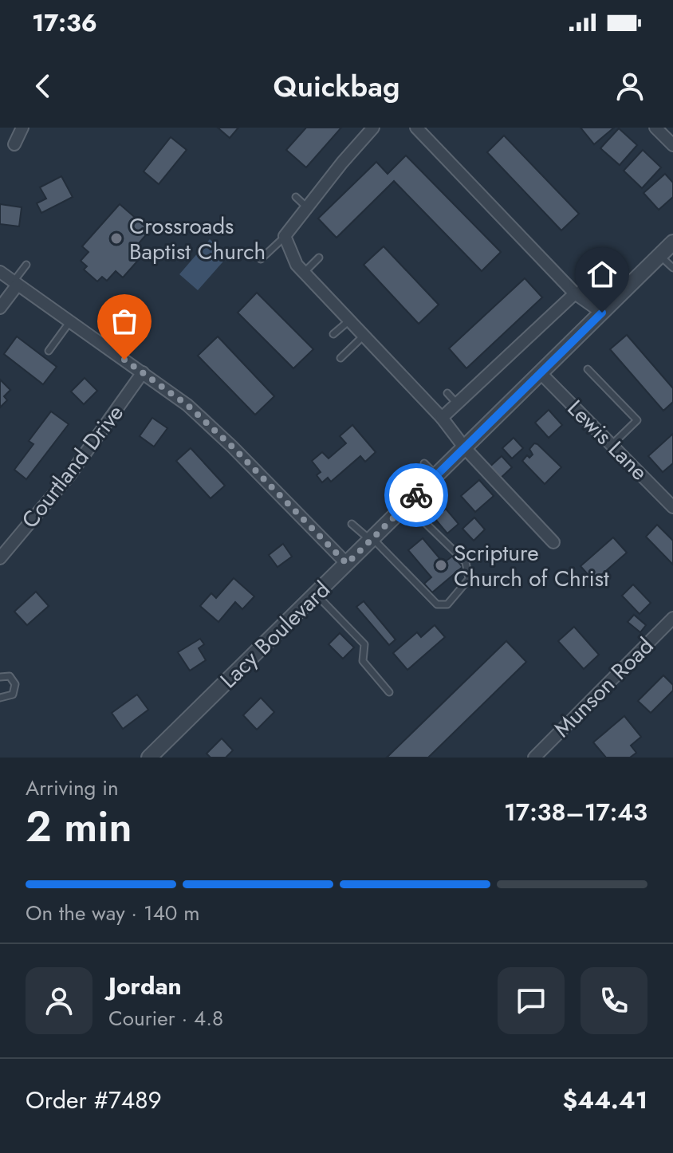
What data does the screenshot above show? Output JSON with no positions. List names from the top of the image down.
{
  "streets": {
    "street": [
      "Lewis Lane",
      "Courtland Drive",
      "Lacy Boulevard",
      "Munson Road"
    ]
  },
  "crossings": [
    ["Lewis Lane", "Lacy Boulevard"]
  ],
  "places": ["Crossroads Baptist Church", "Scripture Church of Christ"],
  "page": {
    "status": "17:36",
    "header": "Quickbag",
    "heading": ["2 min", "Arriving in", "17:38–17:43"],
    "panel": [
      "Jordan",
      "Courier · 4.8",
      "Order #7489",
      "$44.41"
    ],
    "bar": "On the way · 140 m"
  }
}
